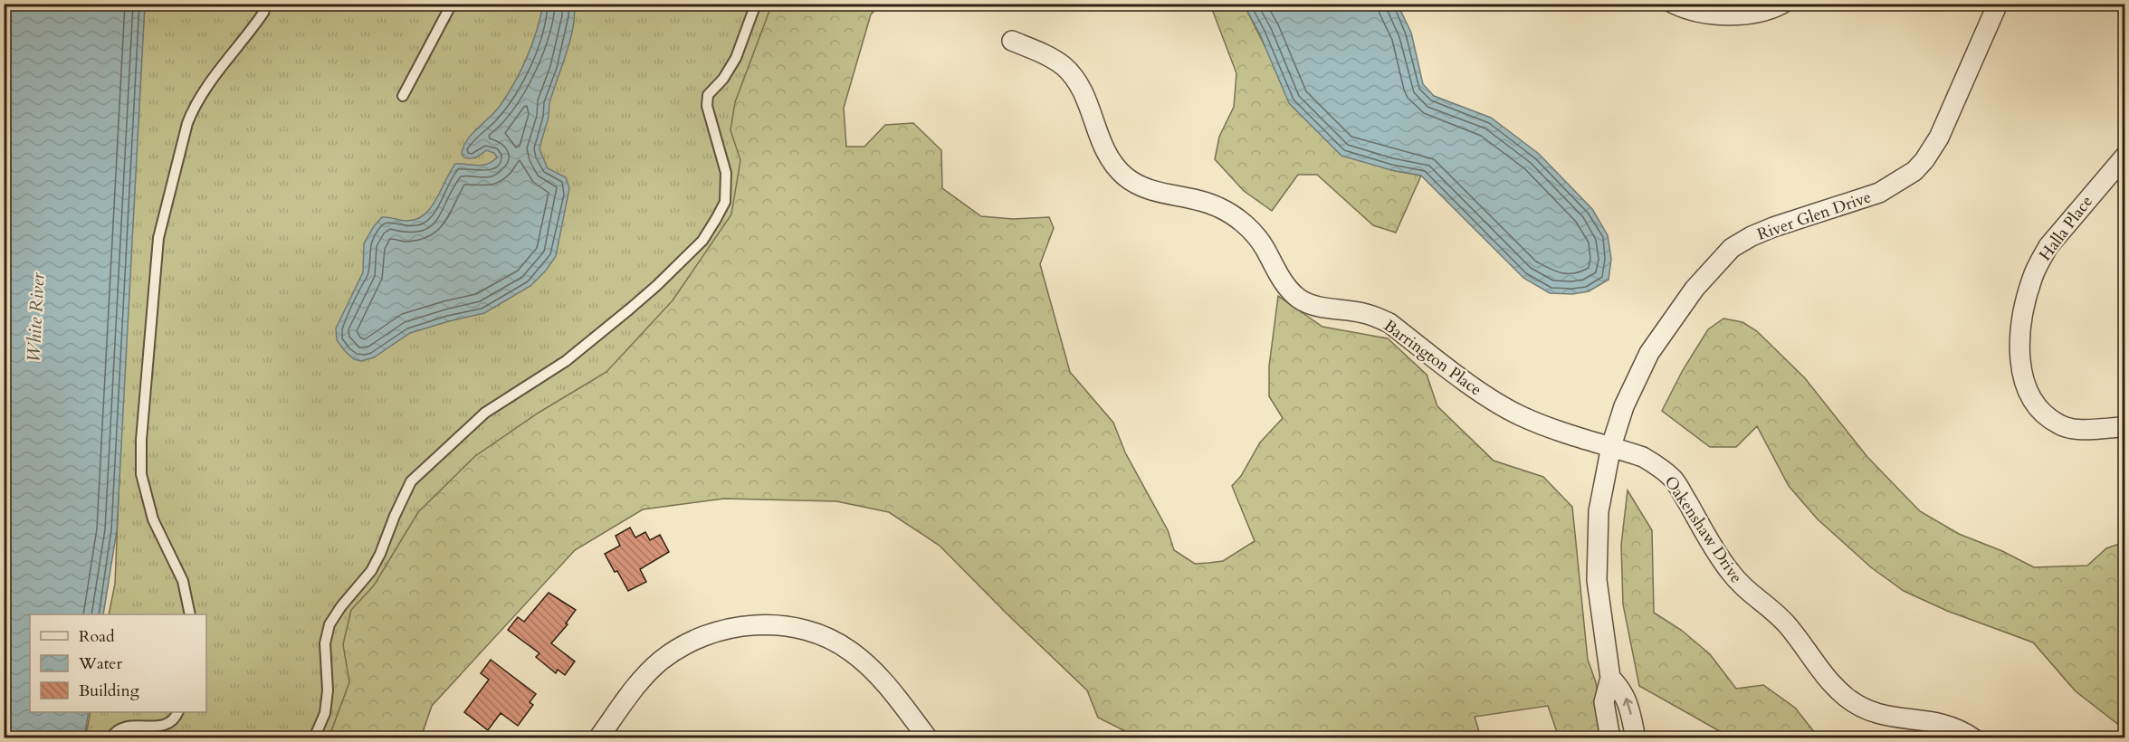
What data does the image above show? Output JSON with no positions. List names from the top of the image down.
{
  "streets": {
    "street": [
      "River Glen Drive",
      "Halla Place",
      "Barrington Place",
      "Oakenshaw Drive"
    ]
  },
  "crossings": [
    ["River Glen Drive", "Barrington Place"],
    ["River Glen Drive", "Oakenshaw Drive"],
    ["Barrington Place", "Oakenshaw Drive"]
  ],
  "water": ["White River"],
  "legend": ["Road", "Water", "Building"]
}
